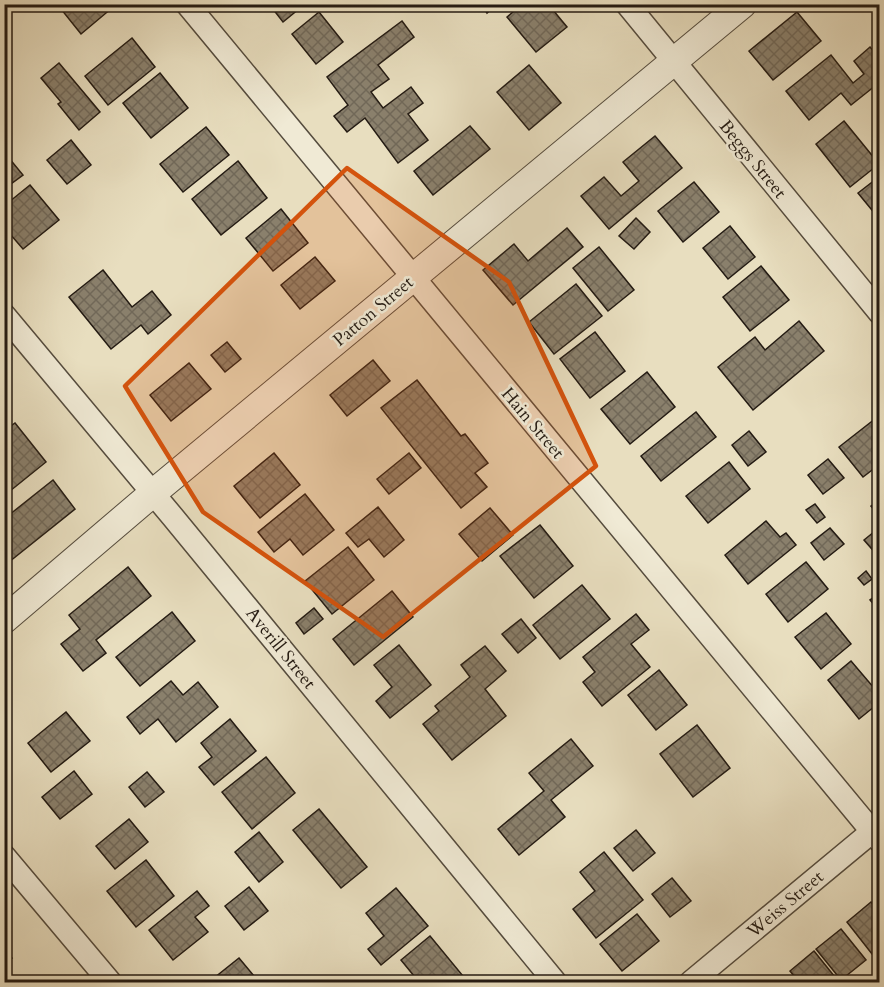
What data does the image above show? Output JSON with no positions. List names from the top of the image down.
{
  "streets": {
    "street": [
      "Beggs Street",
      "Patton Street",
      "Hain Street",
      "Averill Street",
      "Weiss Street"
    ]
  },
  "crossings": [
    ["Beggs Street", "Patton Street"],
    ["Patton Street", "Hain Street"],
    ["Patton Street", "Averill Street"],
    ["Hain Street", "Weiss Street"]
  ]
}
